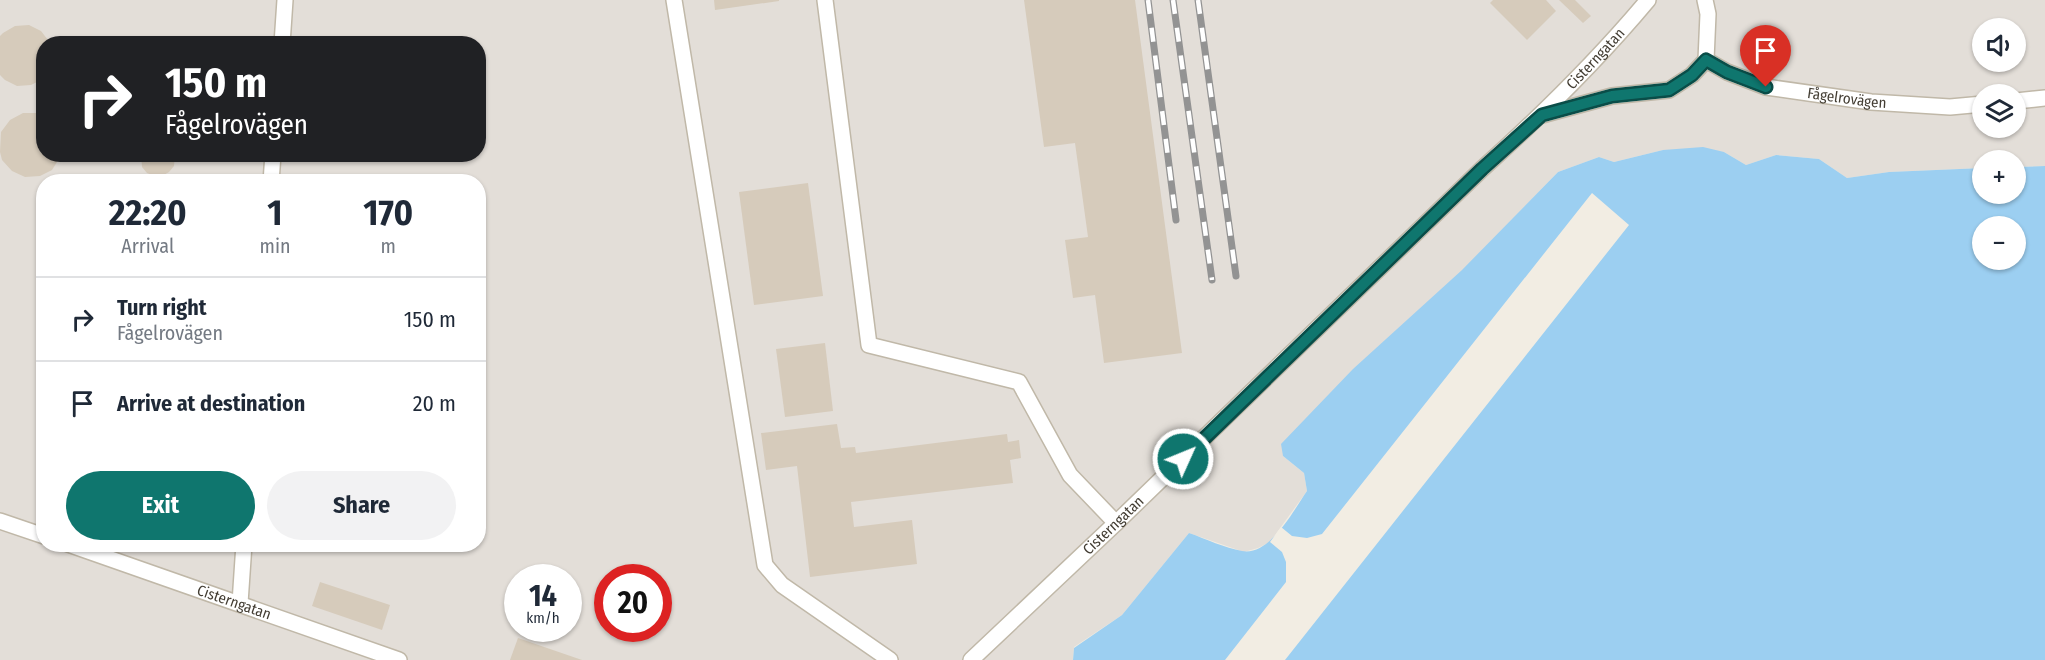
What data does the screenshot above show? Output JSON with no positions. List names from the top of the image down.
{
  "streets": {
    "lane": ["Cisterngatan", "Fågelrovägen"]
  },
  "crossings": [
    ["Cisterngatan", "Fågelrovägen"]
  ],
  "page": {
    "map_buttons": ["+", "−"],
    "turn": ["150 m", "Fågelrovägen"],
    "eta": [
      "22:20",
      "Arrival",
      "1",
      "min",
      "170",
      "m"
    ],
    "list": [
      {
        "name": "Turn right",
        "note": "Fågelrovägen",
        "value": "150 m"
      },
      {
        "name": "Arrive at destination",
        "value": "20 m"
      }
    ],
    "buttons": ["Exit", "Share"],
    "speed": "14 km/h",
    "limit": "20"
  }
}
